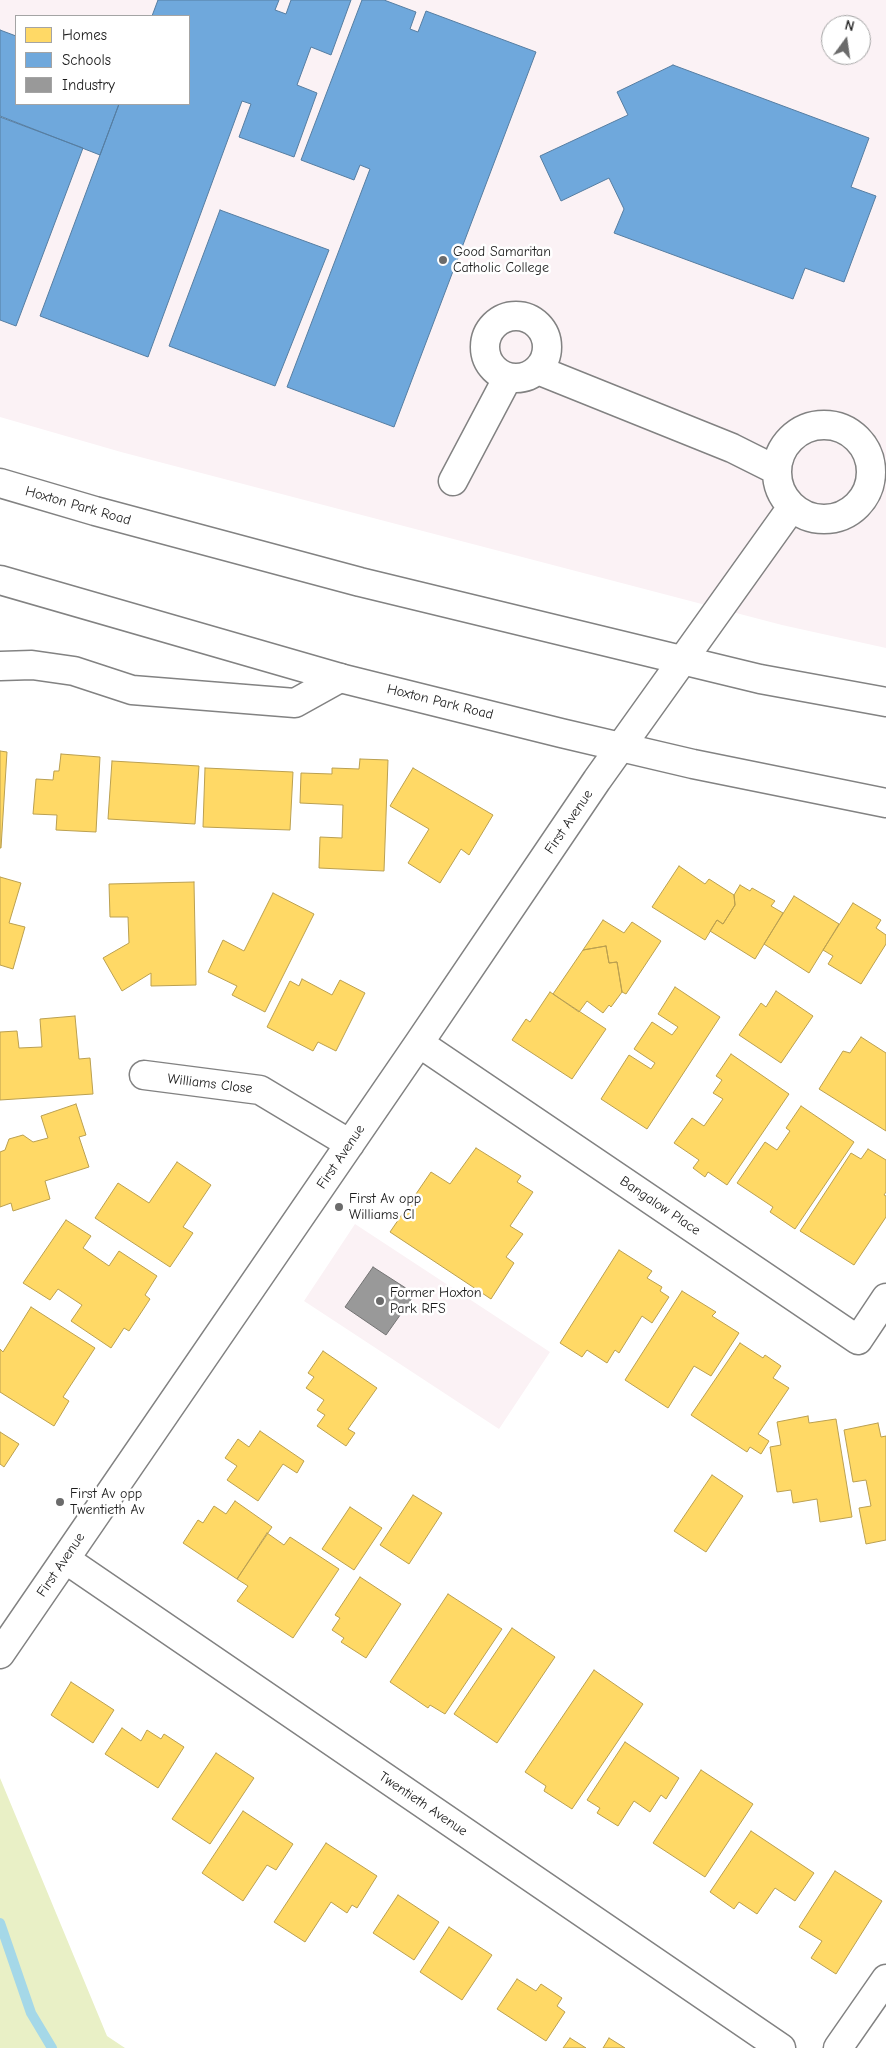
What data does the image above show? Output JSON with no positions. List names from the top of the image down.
{
  "streets": {
    "street": [
      "Hoxton Park Road",
      "First Avenue",
      "Williams Close",
      "Bangalow Place",
      "Twentieth Avenue"
    ]
  },
  "crossings": [
    ["Hoxton Park Road", "First Avenue"],
    ["First Avenue", "Williams Close"],
    ["First Avenue", "Bangalow Place"],
    ["First Avenue", "Twentieth Avenue"]
  ],
  "places": [
    "Good Samaritan Catholic College",
    "First Av opp Williams Cl",
    "Former Hoxton Park RFS",
    "First Av opp Twentieth Av"
  ],
  "legend": ["Homes", "Schools", "Industry"],
  "north": "top"
}
